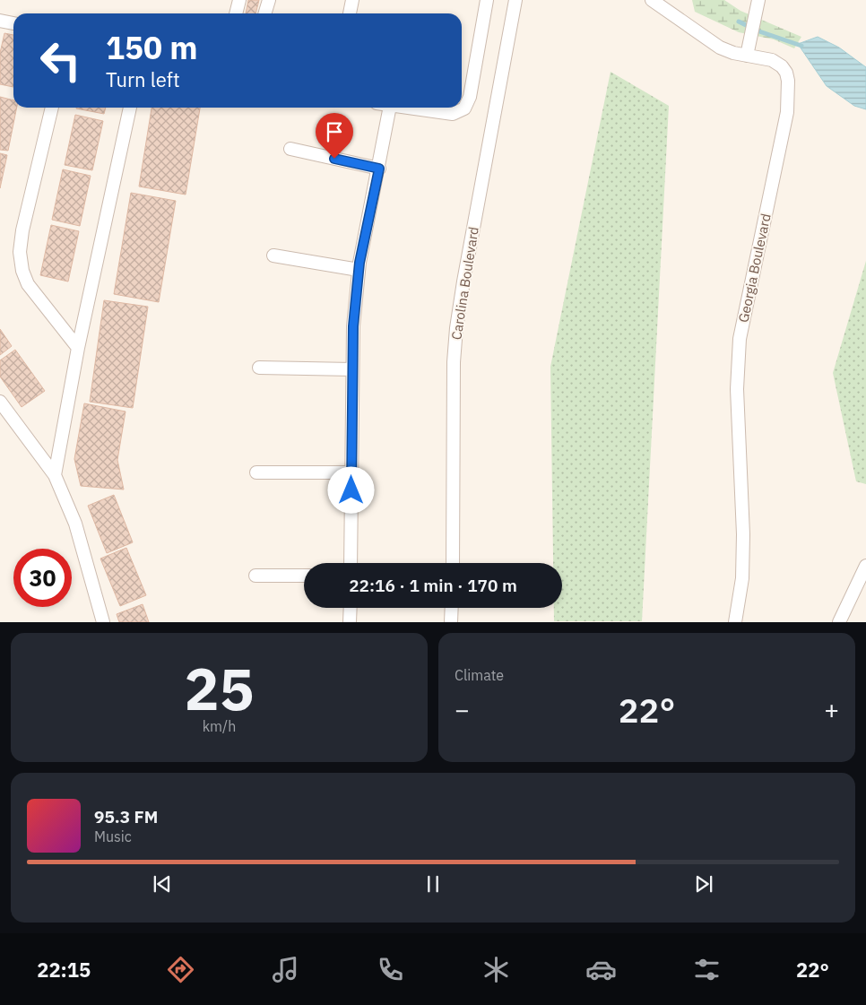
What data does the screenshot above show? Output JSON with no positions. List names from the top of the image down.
{
  "streets": {
    "street": ["Georgia Boulevard", "Carolina Boulevard"]
  },
  "page": {
    "turn": ["150 m", "Turn left"],
    "limit": "30",
    "trip": "22:16 · 1 min · 170 m",
    "tile": [
      ["25", "km/h"],
      "Climate"
    ],
    "heat": ["−", "22°", "+"],
    "song": ["95.3 FM", "Music"],
    "tabs": ["22:15", "22°"]
  }
}
